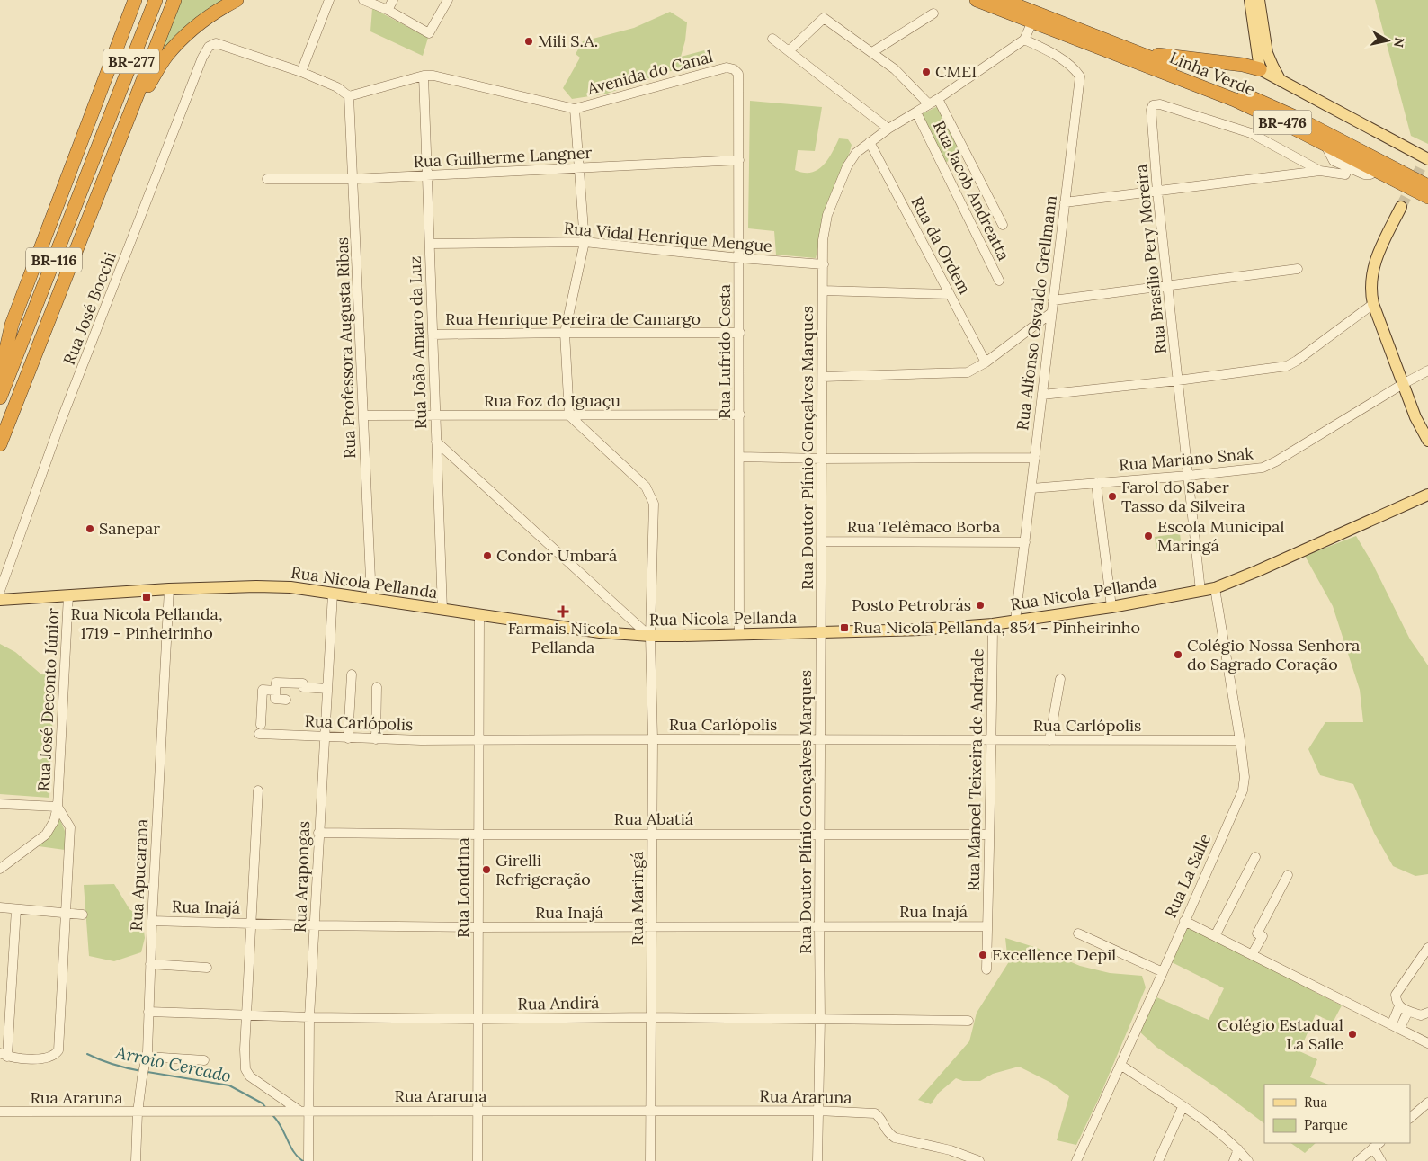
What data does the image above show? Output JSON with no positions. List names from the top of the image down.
{
  "streets": {
    "highway": [
      "BR-277",
      "Linha Verde",
      "BR-476",
      "BR-116"
    ],
    "main road": ["Rua Nicola Pellanda"],
    "street": [
      "Avenida do Canal",
      "Rua Guilherme Langner",
      "Rua Jacob Andreatta",
      "Rua Vidal Henrique Mengue",
      "Rua da Ordem",
      "Rua Brasílio Pery Moreira",
      "Rua José Bocchi",
      "Rua Alfonso Osvaldo Grellmann",
      "Rua Henrique Pereira de Camargo",
      "Rua João Amaro da Luz",
      "Rua Professora Augusta Ribas",
      "Rua Lufrido Costa",
      "Rua Foz do Iguaçu",
      "Rua Doutor Plínio Gonçalves Marques",
      "Rua Mariano Snak",
      "Rua Telêmaco Borba",
      "Rua José Deconto Júnior",
      "Rua Carlópolis",
      "Rua Manoel Teixeira de Andrade",
      "Rua Abatiá",
      "Rua Apucarana",
      "Rua La Salle",
      "Rua Arapongas",
      "Rua Londrina",
      "Rua Maringá",
      "Rua Inajá",
      "Rua Andirá",
      "Rua Araruna"
    ]
  },
  "crossings": [
    ["BR-277", "BR-116"],
    ["Avenida do Canal", "Rua Lufrido Costa"],
    ["Rua Guilherme Langner", "Rua João Amaro da Luz"],
    ["Rua Guilherme Langner", "Rua Professora Augusta Ribas"],
    ["Rua Guilherme Langner", "Rua Lufrido Costa"],
    ["Rua Jacob Andreatta", "Rua Doutor Plínio Gonçalves Marques"],
    ["Rua Vidal Henrique Mengue", "Rua João Amaro da Luz"],
    ["Rua Vidal Henrique Mengue", "Rua Lufrido Costa"],
    ["Rua Vidal Henrique Mengue", "Rua Doutor Plínio Gonçalves Marques"],
    ["Rua da Ordem", "Rua Doutor Plínio Gonçalves Marques"],
    ["Rua Brasílio Pery Moreira", "Rua Mariano Snak"],
    ["Rua Brasílio Pery Moreira", "Rua Nicola Pellanda"],
    ["Rua Alfonso Osvaldo Grellmann", "Rua Doutor Plínio Gonçalves Marques"],
    ["Rua Alfonso Osvaldo Grellmann", "Rua Mariano Snak"],
    ["Rua Alfonso Osvaldo Grellmann", "Rua Telêmaco Borba"],
    ["Rua Alfonso Osvaldo Grellmann", "Rua Nicola Pellanda"],
    ["Rua Henrique Pereira de Camargo", "Rua João Amaro da Luz"],
    ["Rua Henrique Pereira de Camargo", "Rua Lufrido Costa"],
    ["Rua João Amaro da Luz", "Rua Foz do Iguaçu"],
    ["Rua João Amaro da Luz", "Rua Nicola Pellanda"],
    ["Rua Professora Augusta Ribas", "Rua Foz do Iguaçu"],
    ["Rua Professora Augusta Ribas", "Rua Nicola Pellanda"],
    ["Rua Lufrido Costa", "Rua Foz do Iguaçu"],
    ["Rua Lufrido Costa", "Rua Nicola Pellanda"],
    ["Rua Foz do Iguaçu", "Rua Maringá"],
    ["Rua Doutor Plínio Gonçalves Marques", "Rua Telêmaco Borba"],
    ["Rua Doutor Plínio Gonçalves Marques", "Rua Nicola Pellanda"],
    ["Rua Doutor Plínio Gonçalves Marques", "Rua Carlópolis"],
    ["Rua Doutor Plínio Gonçalves Marques", "Rua Abatiá"],
    ["Rua Doutor Plínio Gonçalves Marques", "Rua Inajá"],
    ["Rua Doutor Plínio Gonçalves Marques", "Rua Andirá"],
    ["Rua Doutor Plínio Gonçalves Marques", "Rua Araruna"],
    ["Rua Nicola Pellanda", "Rua José Deconto Júnior"],
    ["Rua Nicola Pellanda", "Rua Manoel Teixeira de Andrade"],
    ["Rua Nicola Pellanda", "Rua Apucarana"],
    ["Rua Nicola Pellanda", "Rua La Salle"],
    ["Rua Nicola Pellanda", "Rua Arapongas"],
    ["Rua Nicola Pellanda", "Rua Londrina"],
    ["Rua Nicola Pellanda", "Rua Maringá"],
    ["Rua Carlópolis", "Rua Manoel Teixeira de Andrade"],
    ["Rua Carlópolis", "Rua La Salle"],
    ["Rua Carlópolis", "Rua Arapongas"],
    ["Rua Carlópolis", "Rua Londrina"],
    ["Rua Carlópolis", "Rua Maringá"],
    ["Rua Manoel Teixeira de Andrade", "Rua Abatiá"],
    ["Rua Manoel Teixeira de Andrade", "Rua Inajá"],
    ["Rua Abatiá", "Rua Arapongas"],
    ["Rua Abatiá", "Rua Londrina"],
    ["Rua Abatiá", "Rua Maringá"],
    ["Rua Apucarana", "Rua Inajá"],
    ["Rua Apucarana", "Rua Andirá"],
    ["Rua Apucarana", "Rua Araruna"],
    ["Rua Arapongas", "Rua Inajá"],
    ["Rua Arapongas", "Rua Andirá"],
    ["Rua Arapongas", "Rua Araruna"],
    ["Rua Londrina", "Rua Inajá"],
    ["Rua Londrina", "Rua Andirá"],
    ["Rua Londrina", "Rua Araruna"],
    ["Rua Maringá", "Rua Inajá"],
    ["Rua Maringá", "Rua Andirá"],
    ["Rua Maringá", "Rua Araruna"]
  ],
  "water": ["Arroio Cercado"],
  "places": {
    "other": [
      "Mili S.A.",
      "CMEI",
      "Farol do Saber Tasso da Silveira",
      "Sanepar",
      "Escola Municipal Maringá",
      "Condor Umbará",
      "Posto Petrobrás",
      "Colégio Nossa Senhora do Sagrado Coração",
      "Girelli Refrigeração",
      "Excellence Depil",
      "Colégio Estadual La Salle"
    ],
    "transit": ["Rua Nicola Pellanda, 1719 - Pinheirinho", "Rua Nicola Pellanda, 854 - Pinheirinho"],
    "health": ["Farmais Nicola Pellanda"]
  },
  "legend": ["Rua", "Parque"],
  "north": "right"
}
